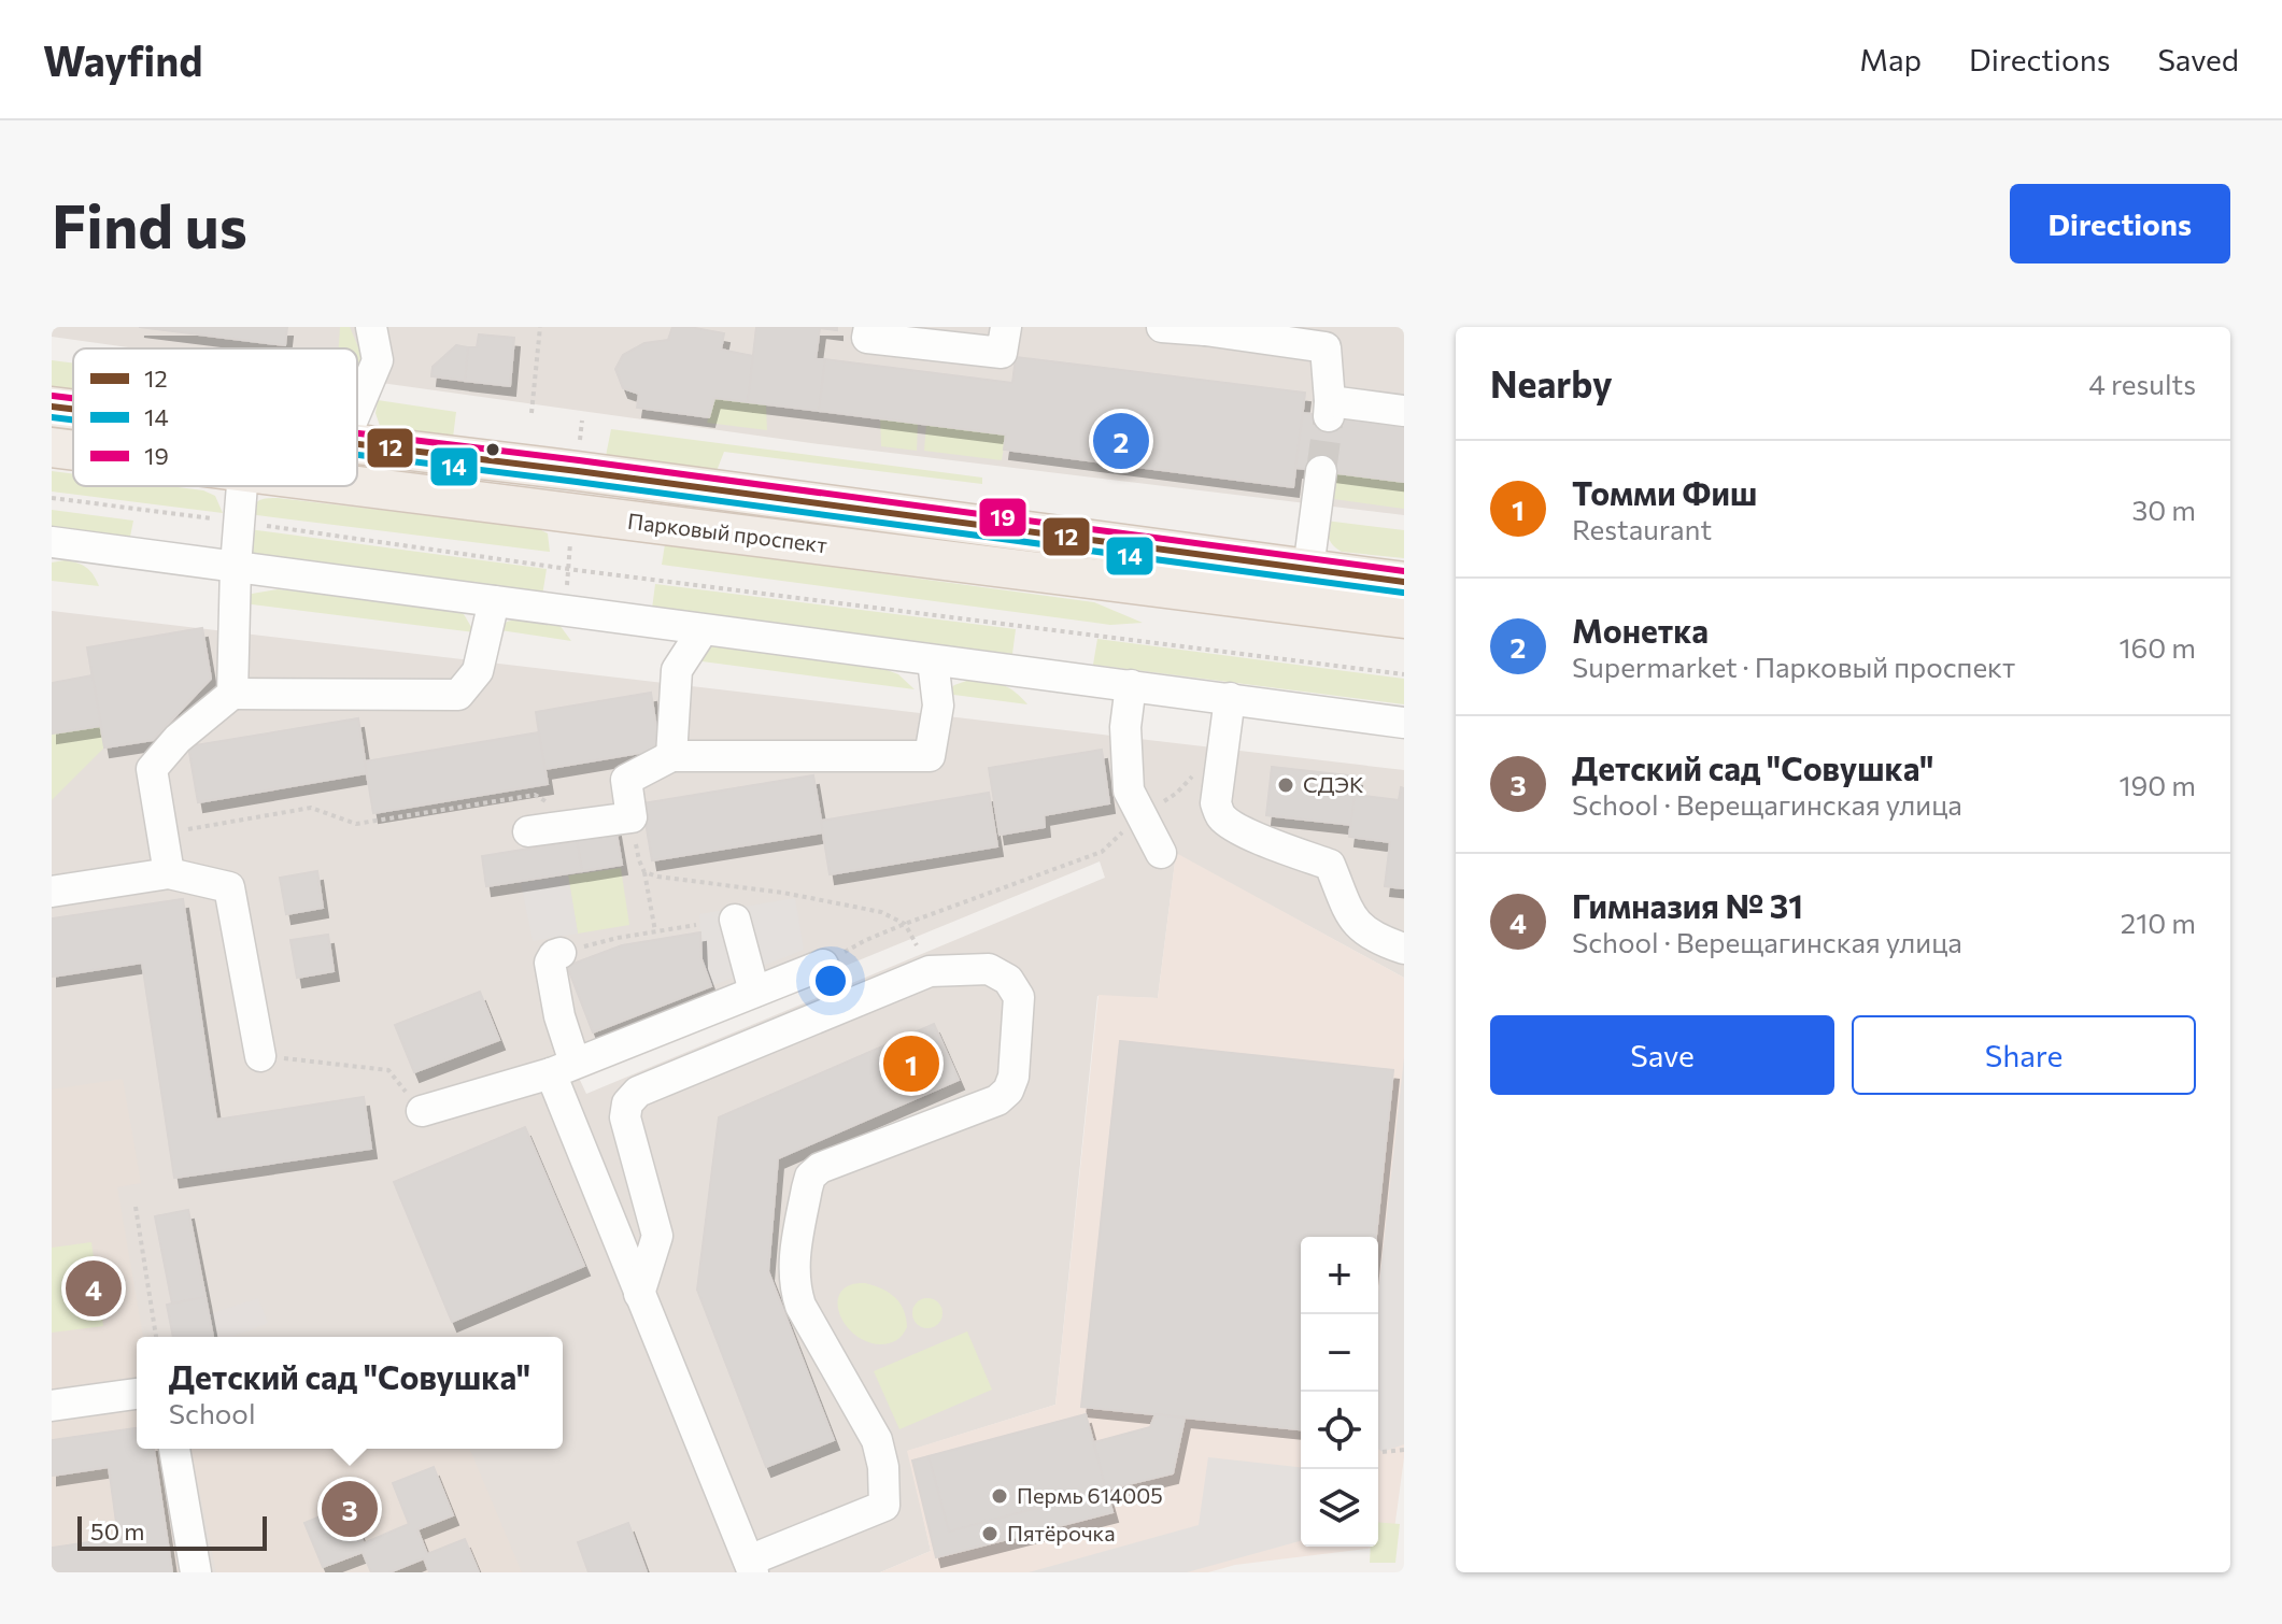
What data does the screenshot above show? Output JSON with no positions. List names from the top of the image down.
{
  "streets": {
    "main road": ["Парковый проспект"]
  },
  "places": ["СДЭК", "Пермь 614005", "Пятёрочка"],
  "lines": ["transit line 19", "transit line 12", "transit line 14"],
  "legend": ["12", "14", "19"],
  "scale_bar": "50 m",
  "page": {
    "header": "Wayfind",
    "nav": ["Map", "Directions", "Saved"],
    "buttons": [
      "Directions",
      ["Save", "Share"]
    ],
    "title": "Find us",
    "heading": ["Nearby", "4 results"],
    "pins": [
      "2",
      "1",
      "4",
      "3"
    ],
    "list": [
      {
        "mark": "1",
        "name": "Томми Фиш",
        "note": "Restaurant",
        "value": "30 m"
      },
      {
        "mark": "2",
        "name": "Монетка",
        "note": "Supermarket · Парковый проспект",
        "value": "160 m"
      },
      {
        "mark": "3",
        "name": "Детский сад \"Совушка\"",
        "note": "School · Верещагинская улица",
        "value": "190 m"
      },
      {
        "mark": "4",
        "name": "Гимназия № 31",
        "note": "School · Верещагинская улица",
        "value": "210 m"
      }
    ],
    "map_buttons": ["+", "−"],
    "popup": ["Детский сад \"Совушка\"", "School"],
    "scale": "50 m"
  }
}
